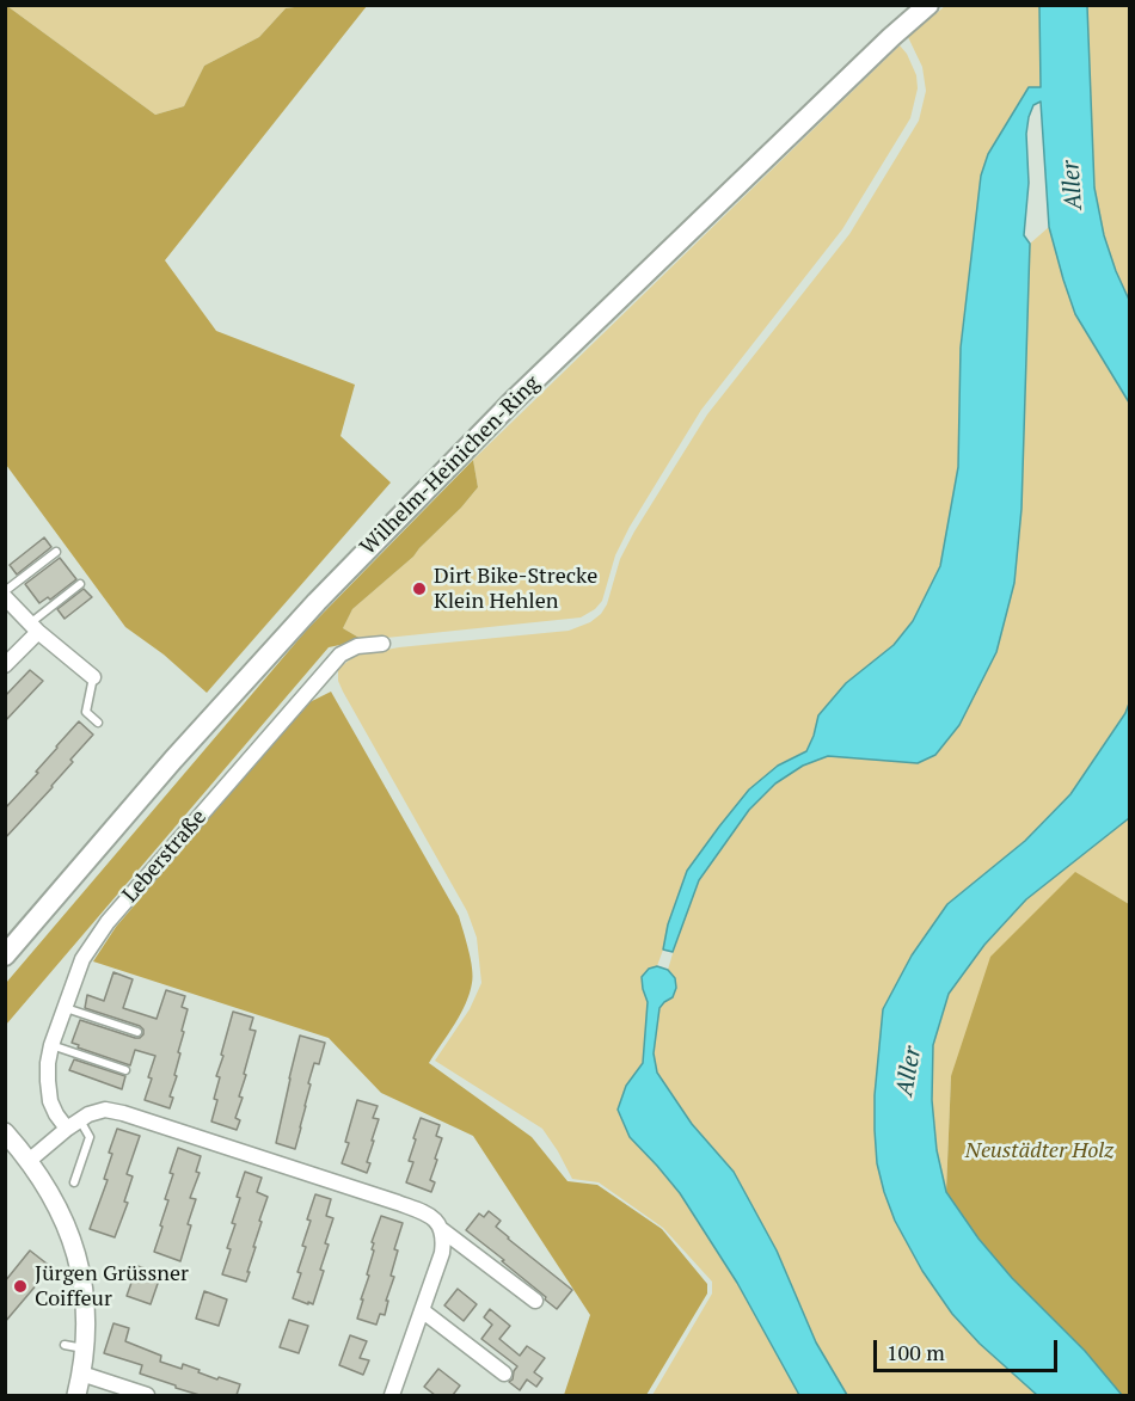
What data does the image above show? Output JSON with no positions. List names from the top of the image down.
{
  "streets": {
    "main road": ["Wilhelm-Heinichen-Ring"],
    "street": ["Leberstraße"]
  },
  "water": ["Aller"],
  "parks": ["Neustädter Holz"],
  "places": ["Dirt Bike-Strecke Klein Hehlen", "Jürgen Grüssner Coiffeur"],
  "scale_bar": "100 m"
}
